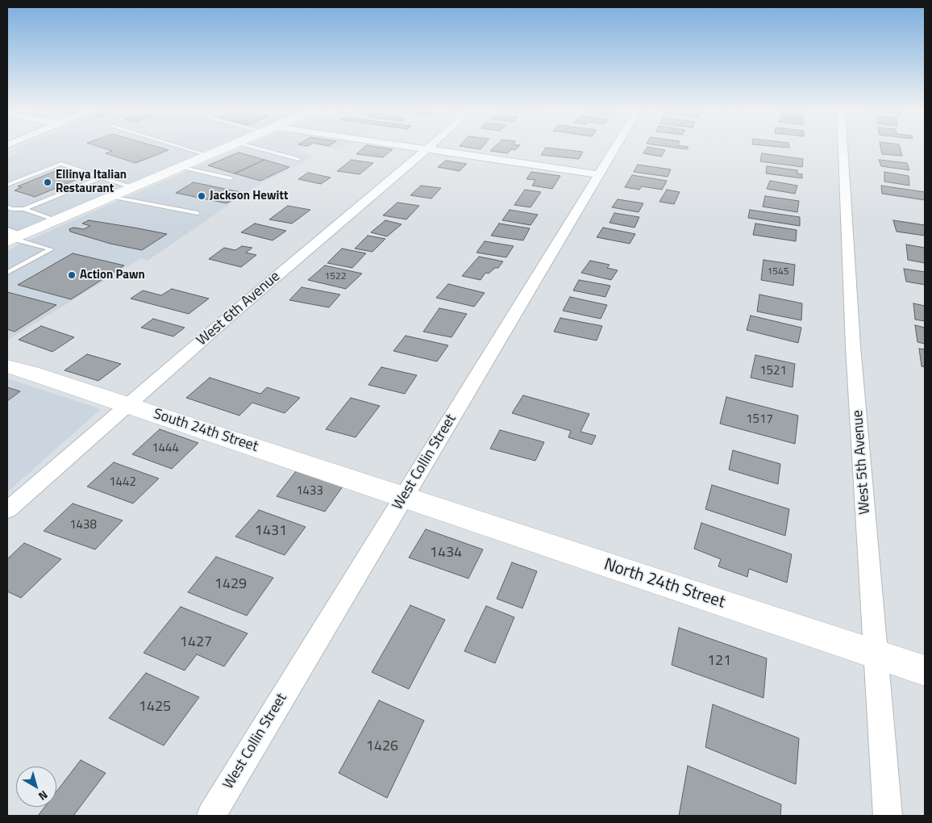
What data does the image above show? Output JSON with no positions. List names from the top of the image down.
{
  "streets": {
    "street": [
      "West 6th Avenue",
      "South 24th Street",
      "West Collin Street",
      "West 5th Avenue",
      "North 24th Street"
    ]
  },
  "crossings": [
    ["West 6th Avenue", "South 24th Street"],
    ["South 24th Street", "West Collin Street"],
    ["South 24th Street", "North 24th Street"],
    ["West Collin Street", "North 24th Street"],
    ["West 5th Avenue", "North 24th Street"]
  ],
  "places": ["Ellinya Italian Restaurant", "Jackson Hewitt", "Action Pawn"],
  "house_numbers": [
    "1545",
    "1522",
    "1521",
    "1517",
    "1444",
    "1442",
    "1433",
    "1438",
    "1431",
    "1434",
    "1429",
    "1427",
    "121",
    "1425",
    "1426"
  ],
  "north": "bottom right"
}
